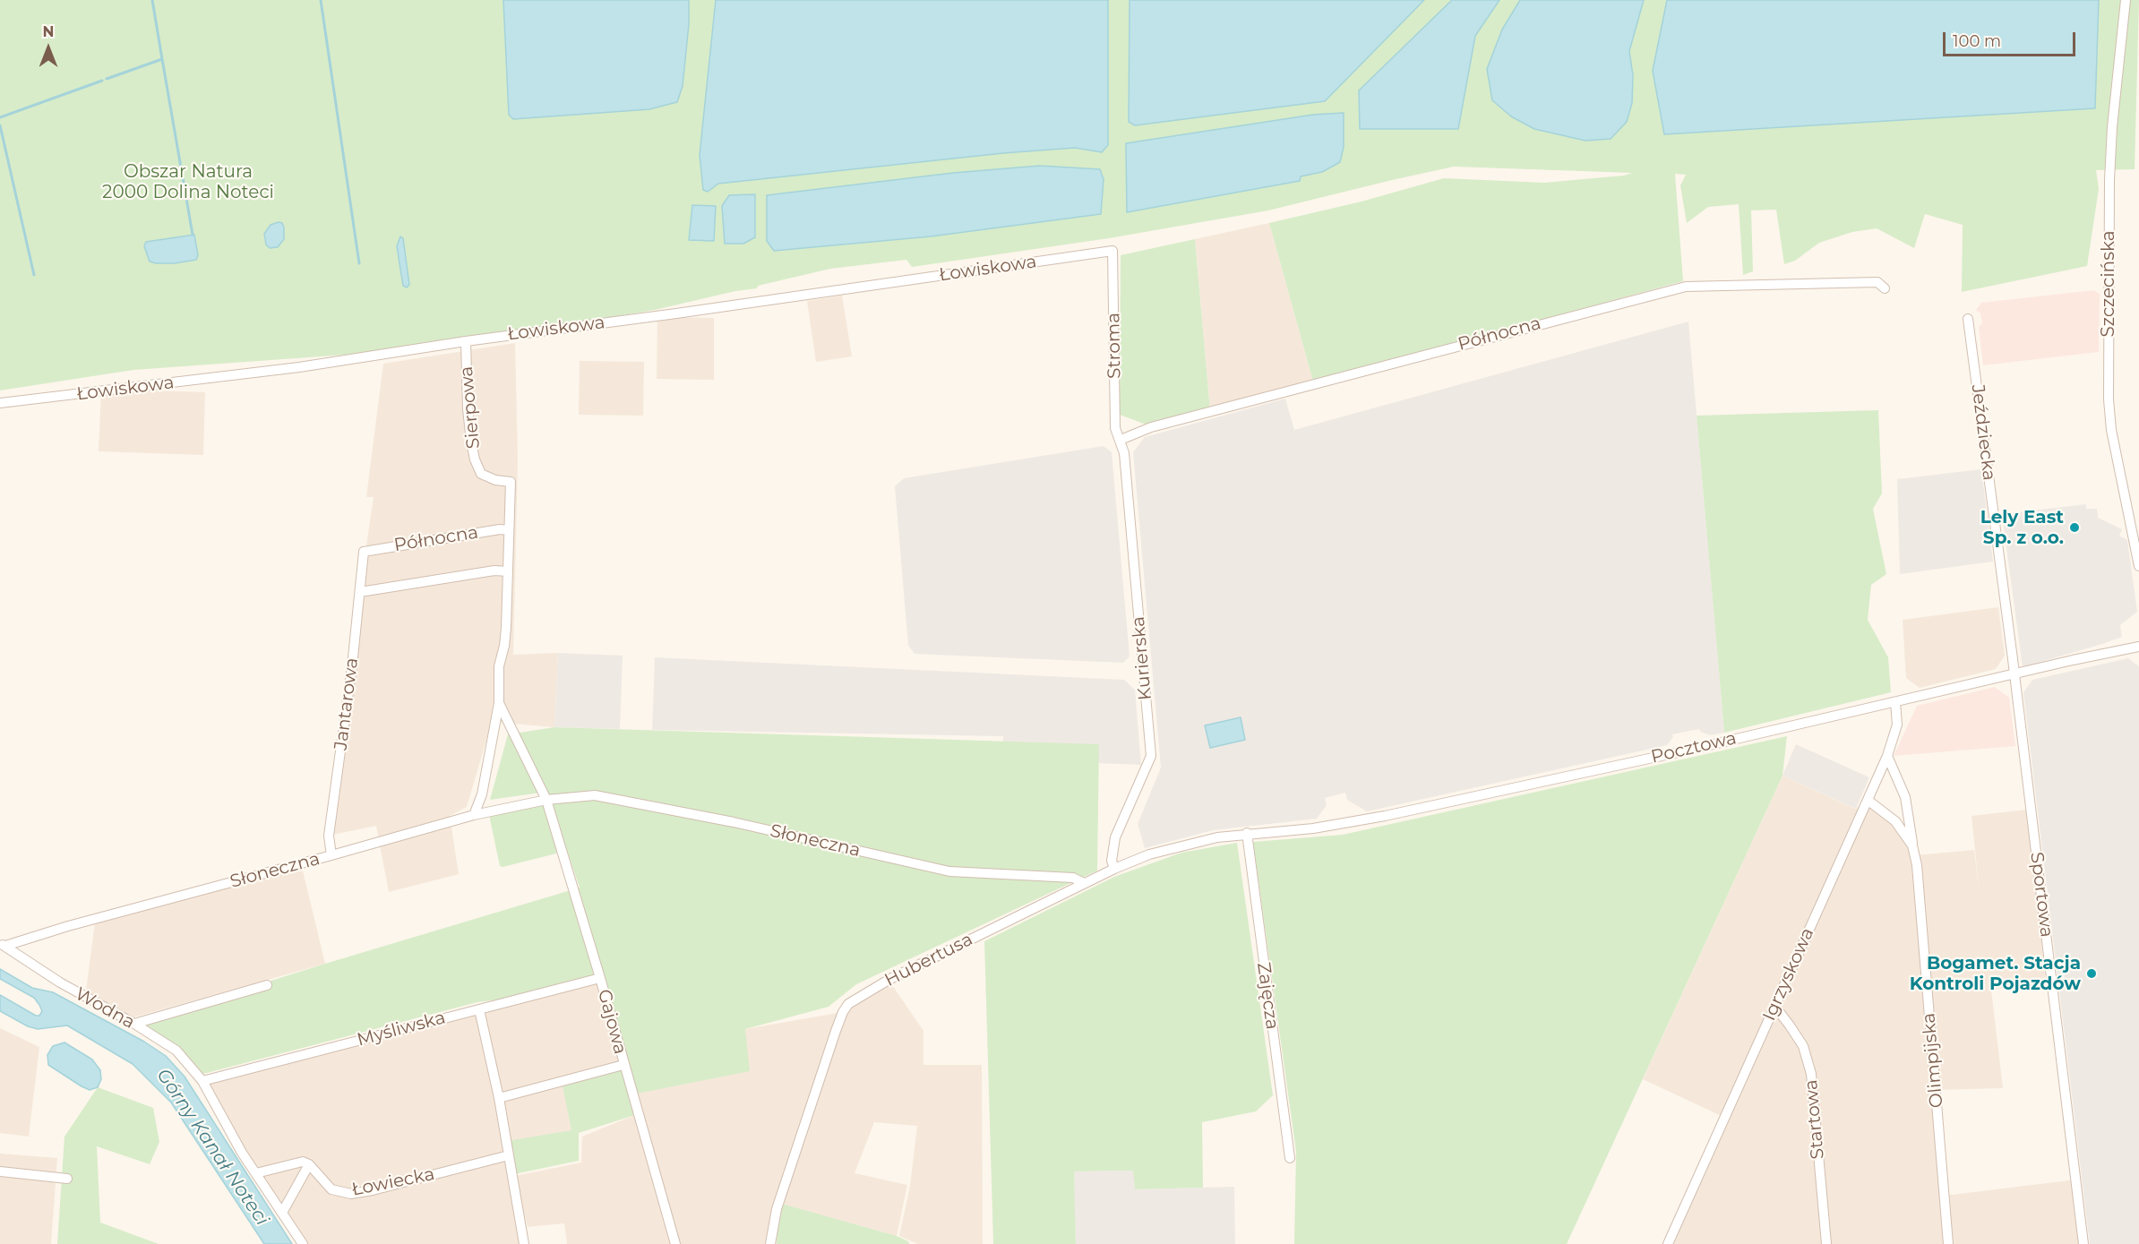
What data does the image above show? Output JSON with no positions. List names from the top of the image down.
{
  "streets": {
    "street": [
      "Łowiskowa",
      "Szczecińska",
      "Północna",
      "Stroma",
      "Sierpowa",
      "Jeździecka",
      "Kurierska",
      "Jantarowa",
      "Pocztowa",
      "Słoneczna",
      "Sportowa",
      "Hubertusa",
      "Igrzyskowa",
      "Zajęcza",
      "Wodna",
      "Gajowa",
      "Myśliwska",
      "Olimpijska",
      "Startowa",
      "Łowiecka"
    ]
  },
  "crossings": [
    ["Łowiskowa", "Stroma"],
    ["Łowiskowa", "Sierpowa"],
    ["Północna", "Stroma"],
    ["Północna", "Sierpowa"],
    ["Północna", "Kurierska"],
    ["Północna", "Jantarowa"],
    ["Stroma", "Kurierska"],
    ["Jeździecka", "Pocztowa"],
    ["Jeździecka", "Sportowa"],
    ["Kurierska", "Hubertusa"],
    ["Jantarowa", "Słoneczna"],
    ["Pocztowa", "Sportowa"],
    ["Pocztowa", "Hubertusa"],
    ["Pocztowa", "Igrzyskowa"],
    ["Pocztowa", "Zajęcza"],
    ["Słoneczna", "Hubertusa"],
    ["Słoneczna", "Wodna"],
    ["Słoneczna", "Gajowa"],
    ["Hubertusa", "Zajęcza"],
    ["Igrzyskowa", "Olimpijska"],
    ["Igrzyskowa", "Startowa"],
    ["Wodna", "Myśliwska"],
    ["Gajowa", "Myśliwska"]
  ],
  "water": ["Górny Kanał Noteci"],
  "parks": ["Obszar Natura 2000 Dolina Noteci"],
  "places": ["Lely East Sp. z o.o.", "Bogamet. Stacja Kontroli Pojazdów"],
  "scale_bar": "100 m",
  "north": "top"
}
